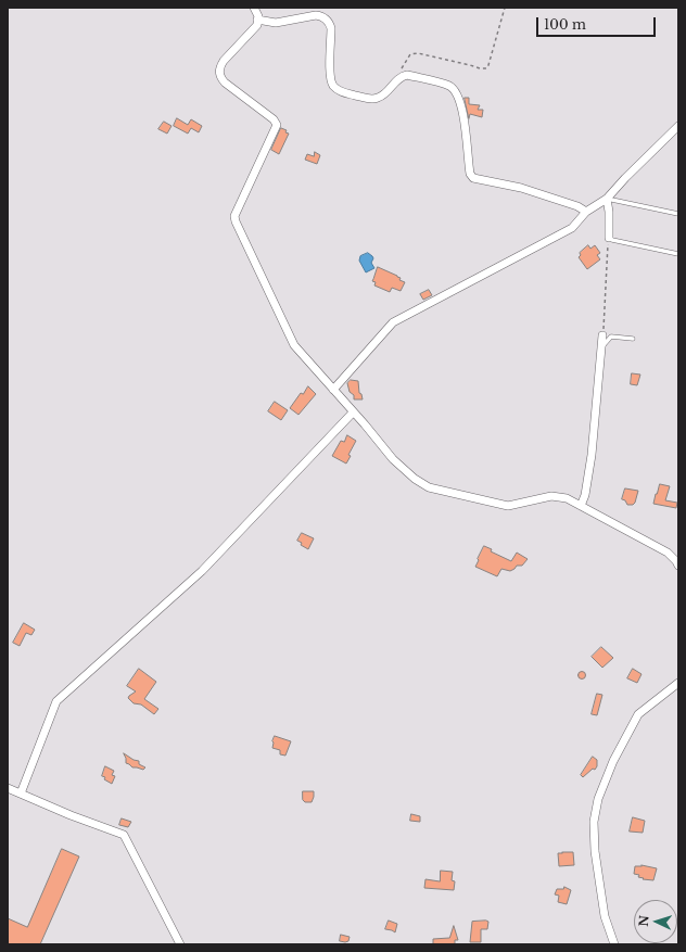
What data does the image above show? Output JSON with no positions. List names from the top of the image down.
{
  "scale_bar": "100 m",
  "north": "left"
}
